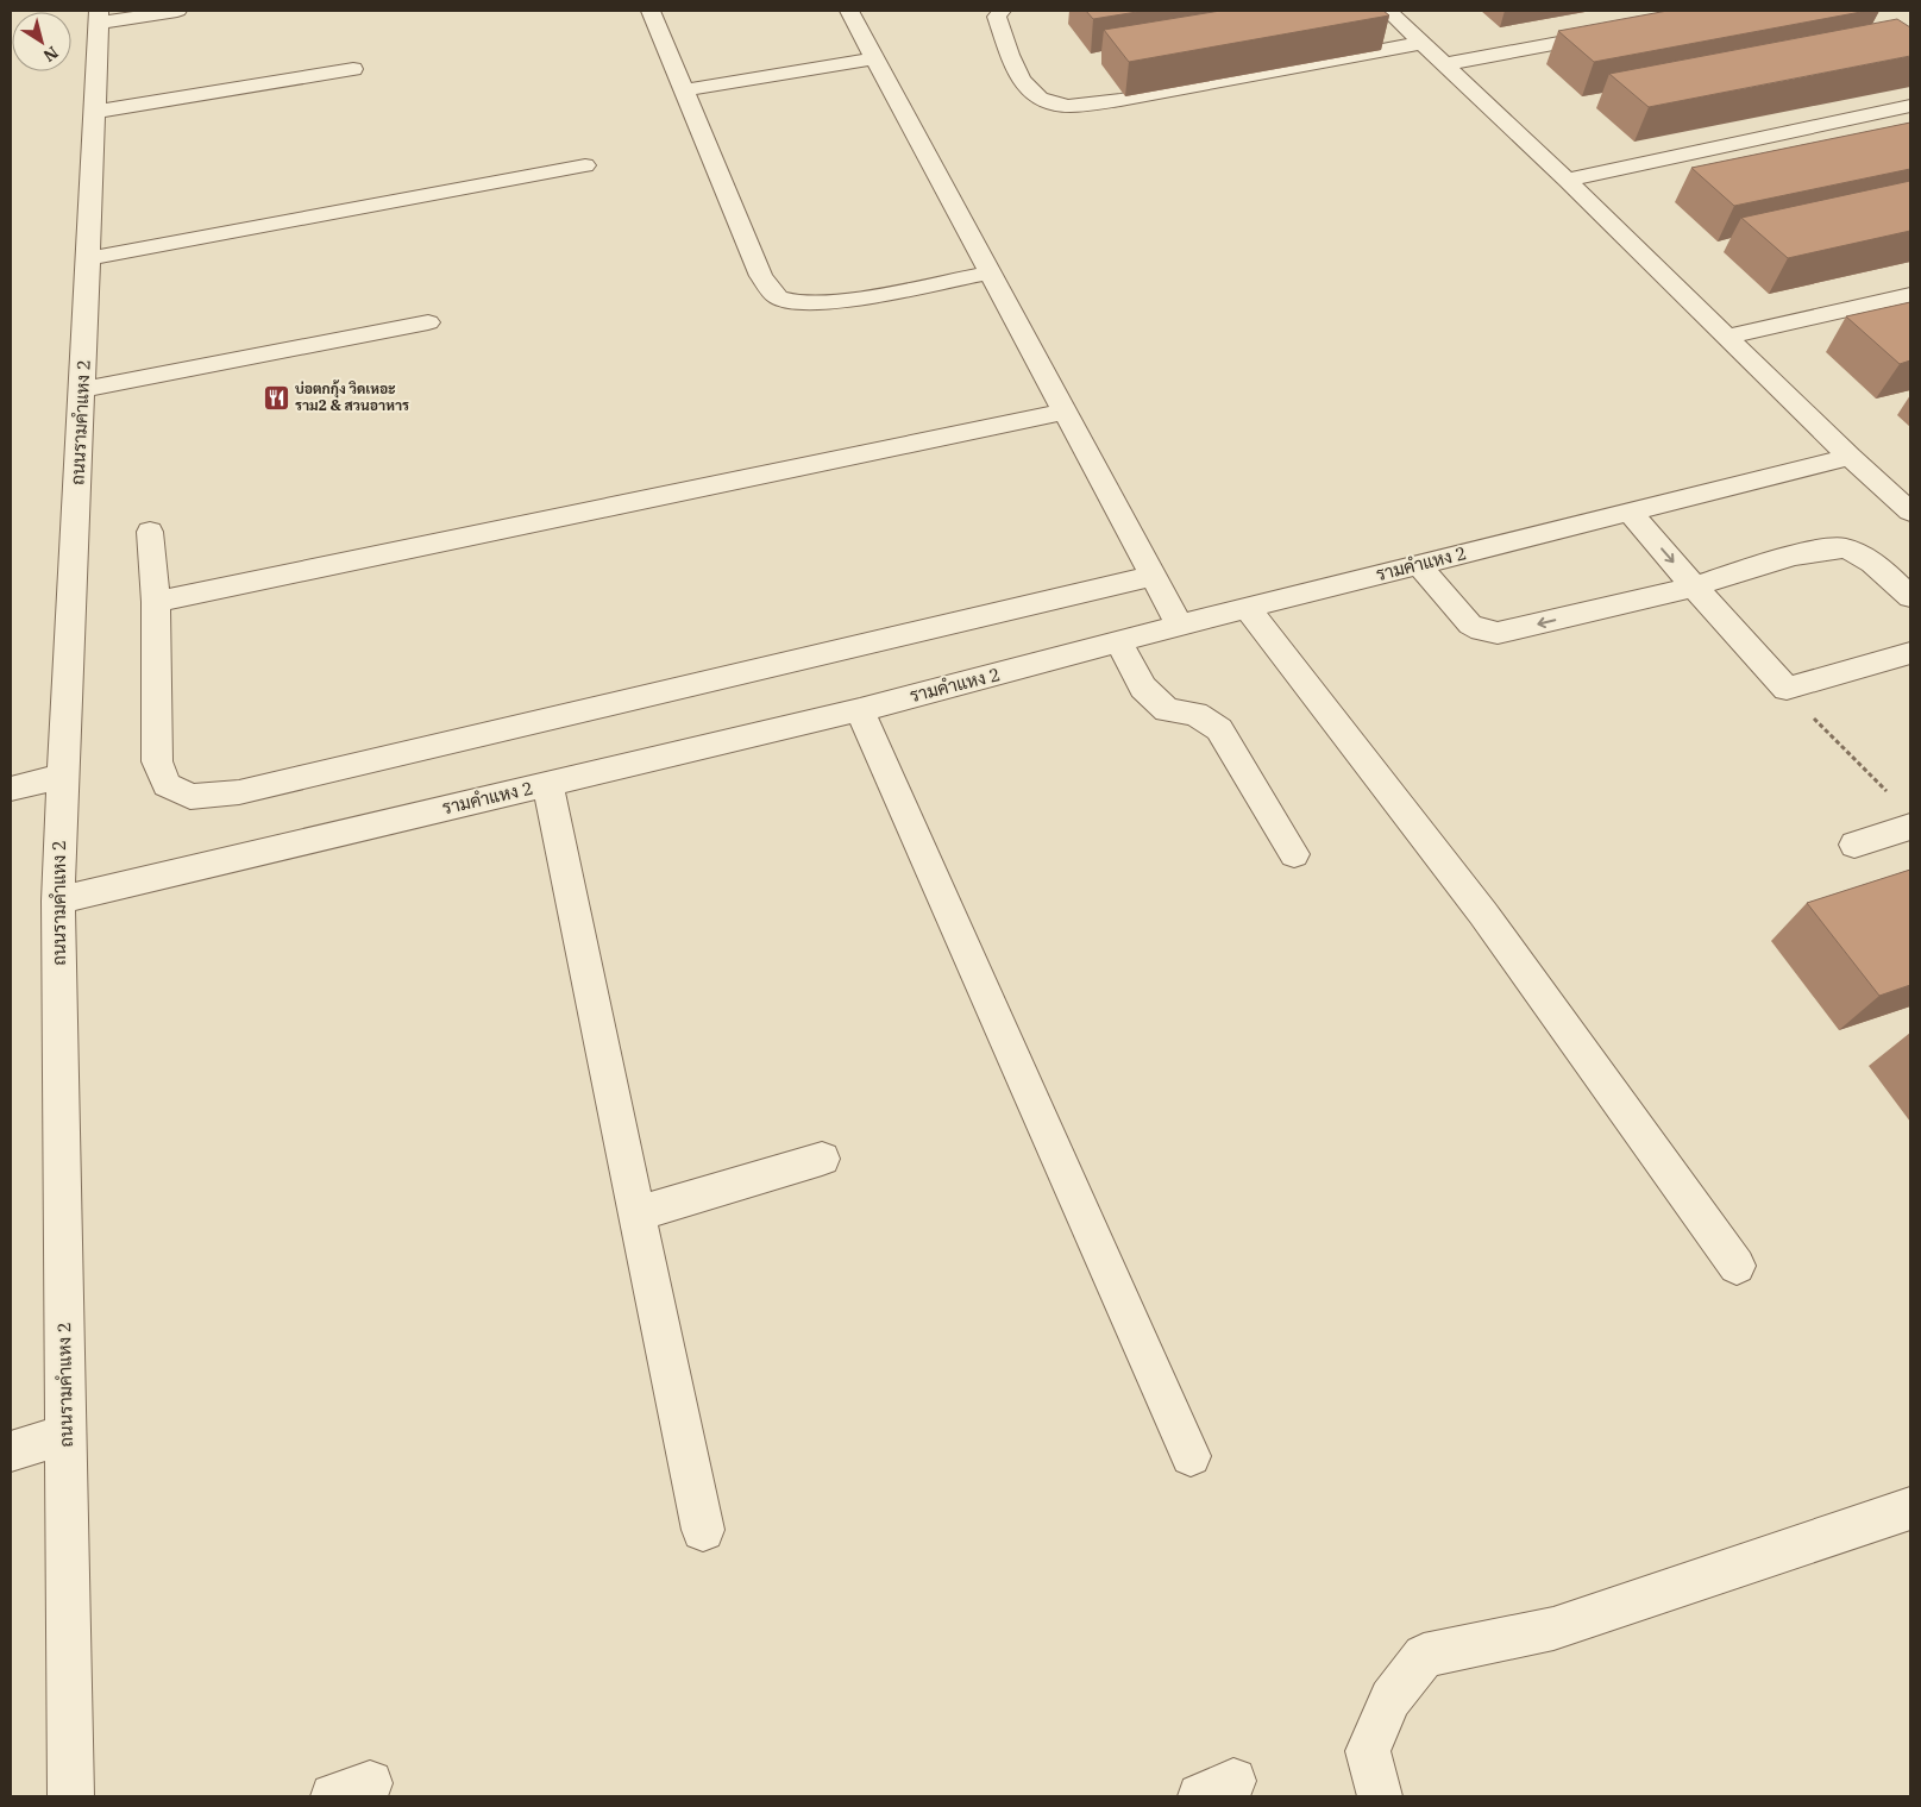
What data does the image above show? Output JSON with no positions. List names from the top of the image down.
{
  "streets": {
    "street": ["ถนนรามคำแหง 2", "รามคำแหง 2"]
  },
  "crossings": [
    ["ถนนรามคำแหง 2", "รามคำแหง 2"]
  ],
  "places": {
    "restaurant": ["บ่อตกกุ้ง วิดเหอะ ราม2 & สวนอาหาร"]
  },
  "north": "bottom right"
}
